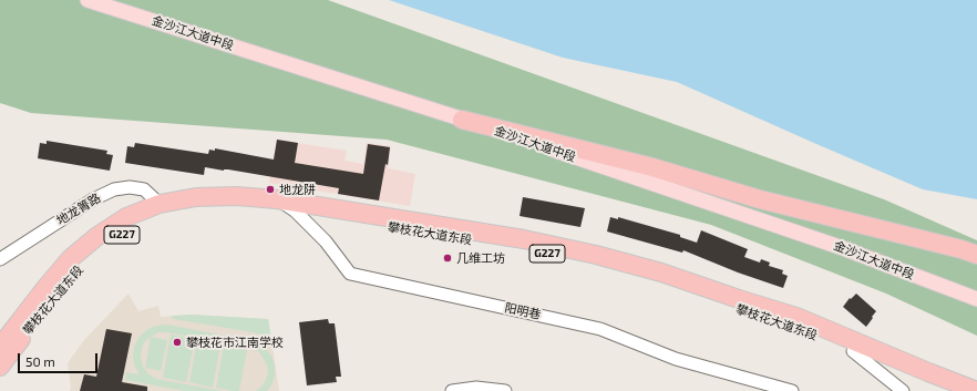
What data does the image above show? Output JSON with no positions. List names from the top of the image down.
{
  "streets": {
    "highway": ["攀枝花大道东段", "G227"],
    "main road": ["金沙江大道中段"],
    "street": ["地龙箐路", "阳明巷"]
  },
  "crossings": [
    ["地龙箐路", "攀枝花大道东段"],
    ["攀枝花大道东段", "G227"],
    ["攀枝花大道东段", "阳明巷"]
  ],
  "places": ["地龙阱", "几维工坊", "攀枝花市江南学校"],
  "scale_bar": "50 m"
}
